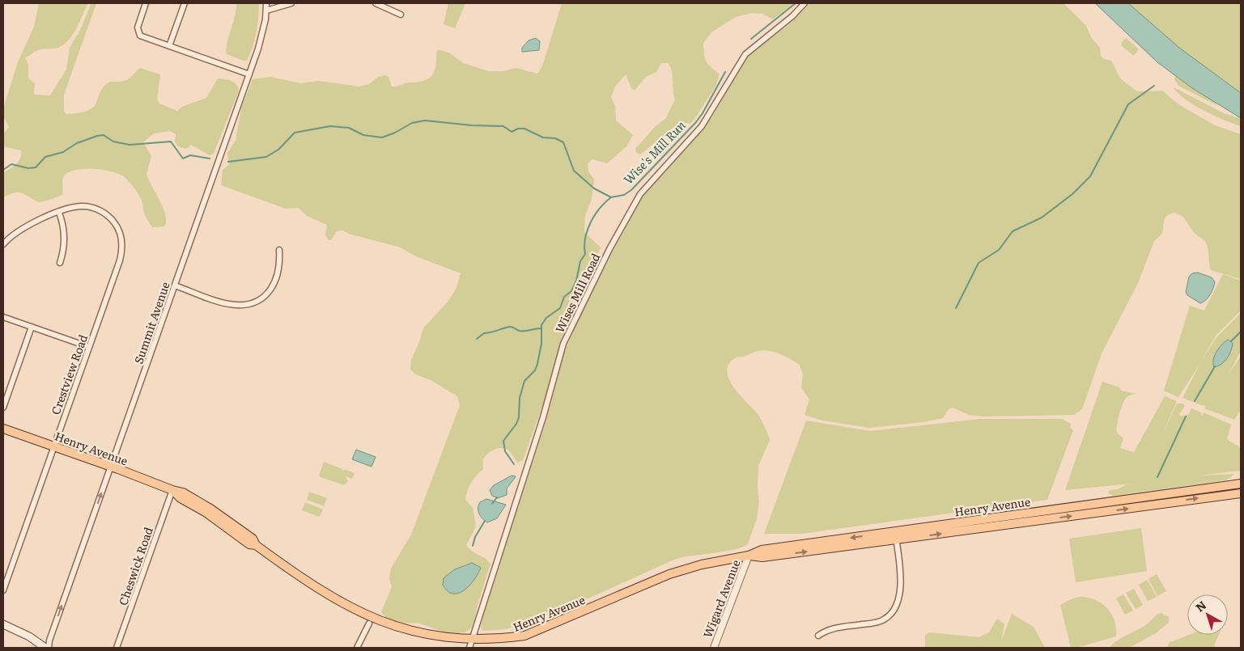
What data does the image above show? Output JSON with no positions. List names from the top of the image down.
{
  "streets": {
    "main road": ["Henry Avenue"],
    "street": [
      "Wises Mill Road",
      "Summit Avenue",
      "Crestview Road",
      "Cheswick Road",
      "Wigard Avenue"
    ]
  },
  "crossings": [
    ["Wises Mill Road", "Henry Avenue"],
    ["Summit Avenue", "Henry Avenue"],
    ["Crestview Road", "Henry Avenue"],
    ["Henry Avenue", "Cheswick Road"],
    ["Henry Avenue", "Wigard Avenue"]
  ],
  "water": ["Wise's Mill Run"],
  "north": "top left"
}
